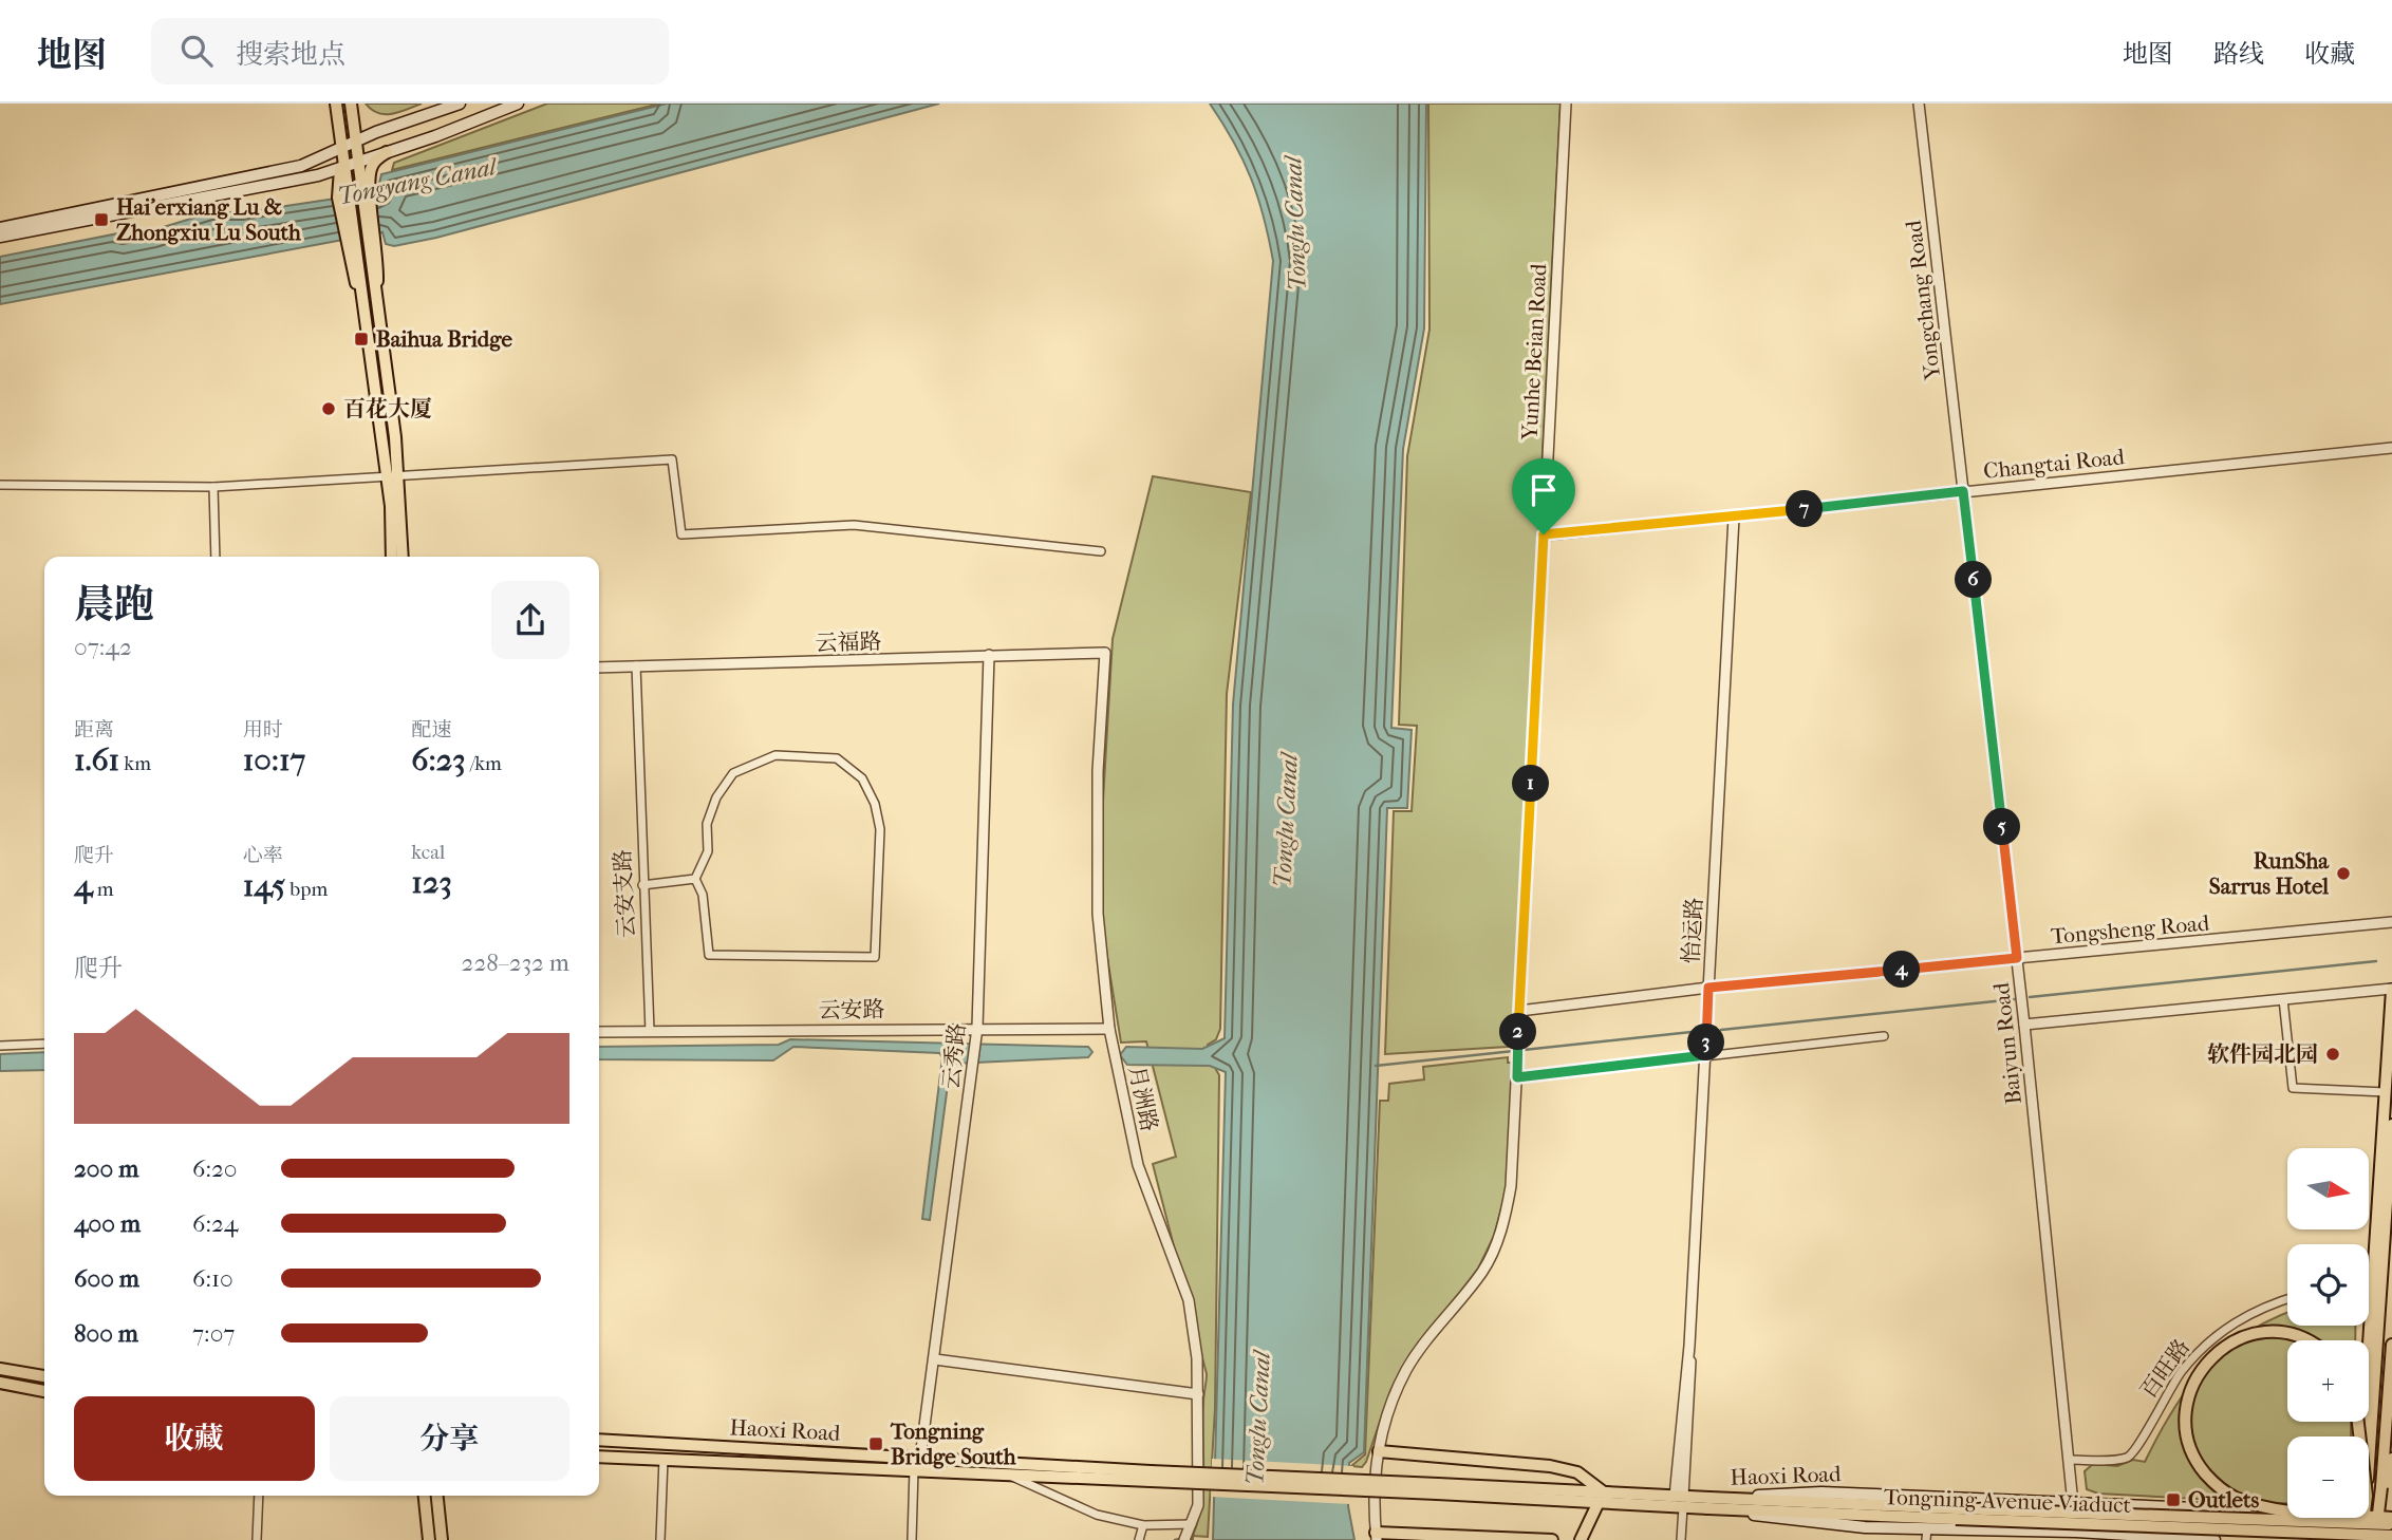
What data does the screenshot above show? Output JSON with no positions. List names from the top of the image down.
{
  "streets": {
    "main road": ["Haoxi Road", "Tongning Avenue Viaduct"],
    "street": [
      "Yongchang Road",
      "Yunhe Beian Road",
      "Changtai Road",
      "云福路",
      "云安支路",
      "Tongsheng Road",
      "怡运路",
      "云安路",
      "Baiyun Road",
      "云秀路",
      "月洲路",
      "百旺路"
    ]
  },
  "crossings": [
    ["Yongchang Road", "Changtai Road"],
    ["Yongchang Road", "Baiyun Road"],
    ["Yunhe Beian Road", "Changtai Road"],
    ["Yunhe Beian Road", "Tongsheng Road"],
    ["Changtai Road", "怡运路"],
    ["Changtai Road", "Baiyun Road"],
    ["云福路", "云安支路"],
    ["云福路", "云秀路"],
    ["云福路", "月洲路"],
    ["云安支路", "云安路"],
    ["Tongsheng Road", "怡运路"],
    ["Tongsheng Road", "Baiyun Road"],
    ["怡运路", "Haoxi Road"],
    ["云安路", "云秀路"],
    ["云安路", "月洲路"],
    ["Baiyun Road", "百旺路"],
    ["Baiyun Road", "Haoxi Road"],
    ["云秀路", "Haoxi Road"],
    ["Haoxi Road", "Tongning Avenue Viaduct"]
  ],
  "water": ["Tongyang Canal", "Tonglu Canal"],
  "places": {
    "transit": [
      "Hai'erxiang Lu & Zhongxiu Lu South",
      "Baihua Bridge",
      "Tongning Bridge South",
      "Outlets"
    ],
    "other": ["百花大厦", "RunSha Sarrus Hotel", "软件园北园"]
  },
  "north": "right",
  "page": {
    "header": "地图",
    "search": "搜索地点",
    "nav": ["地图", "路线", "收藏"],
    "pins": [
      "7",
      "6",
      "1",
      "5",
      "4",
      "2",
      "3"
    ],
    "heading": ["晨跑", "07:42"],
    "stats": [
      ["距离", "1.61 km"],
      ["用时", "10:17"],
      ["配速", "6:23 /km"],
      ["爬升", "4 m"],
      ["心率", "145 bpm"],
      ["kcal", "123"]
    ],
    "chart": ["爬升", "228–232 m"],
    "list": [
      {
        "name": "200 m",
        "note": "6:20"
      },
      {
        "name": "400 m",
        "note": "6:24"
      },
      {
        "name": "600 m",
        "note": "6:10"
      },
      {
        "name": "800 m",
        "note": "7:07"
      }
    ],
    "map_buttons": ["+", "−"],
    "buttons": ["收藏", "分享"]
  }
}
